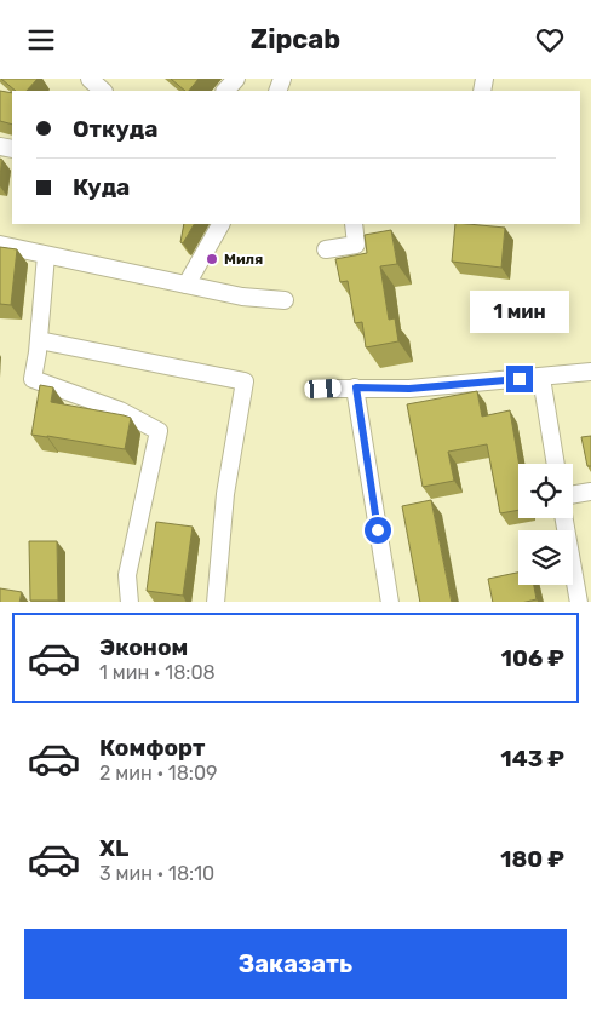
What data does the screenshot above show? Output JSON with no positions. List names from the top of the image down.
{
  "places": ["Миля"],
  "page": {
    "header": "Zipcab",
    "banner": ["Откуда", "Куда"],
    "bubble": "1 мин",
    "list": [
      {
        "name": "Эконом",
        "note": "1 мин · 18:08",
        "value": "106 ₽"
      },
      {
        "name": "Комфорт",
        "note": "2 мин · 18:09",
        "value": "143 ₽"
      },
      {
        "name": "XL",
        "note": "3 мин · 18:10",
        "value": "180 ₽"
      }
    ],
    "buttons": "Заказать"
  }
}
